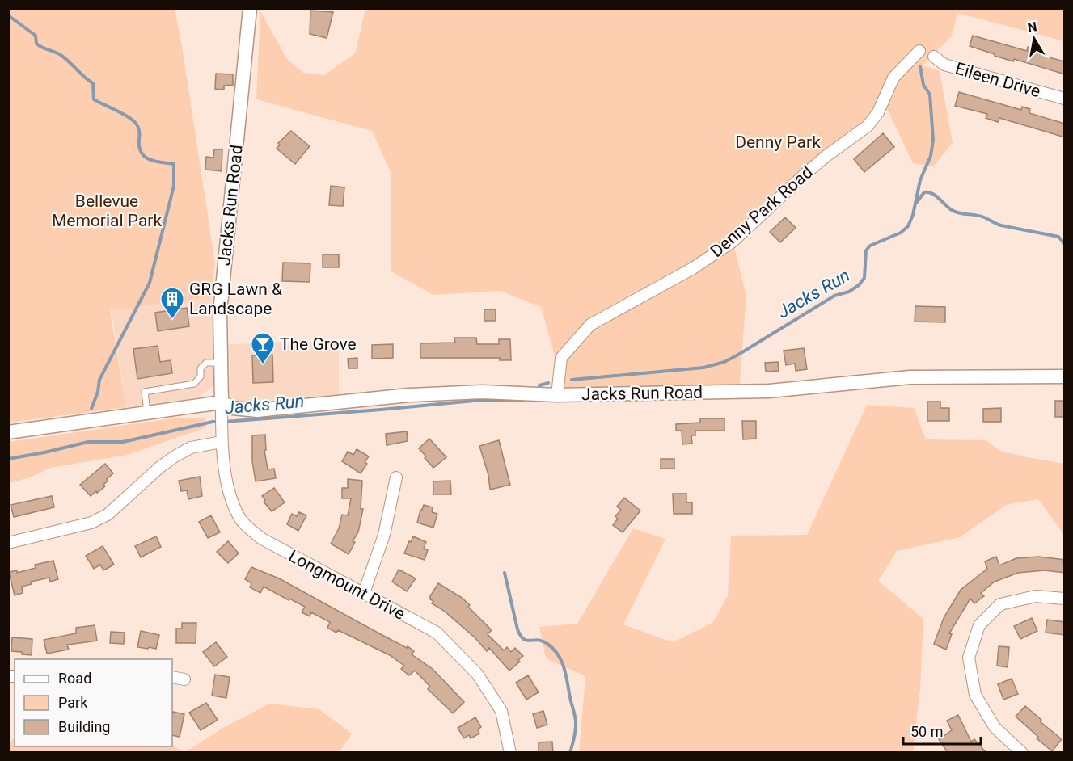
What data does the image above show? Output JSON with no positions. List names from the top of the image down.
{
  "streets": {
    "street": [
      "Eileen Drive",
      "Jacks Run Road",
      "Denny Park Road",
      "Longmount Drive"
    ]
  },
  "crossings": [
    ["Jacks Run Road", "Denny Park Road"],
    ["Jacks Run Road", "Longmount Drive"]
  ],
  "water": ["Jacks Run"],
  "parks": ["Denny Park", "Bellevue Memorial Park"],
  "places": {
    "building": ["GRG Lawn & Landscape"],
    "bar": ["The Grove"]
  },
  "legend": ["Road", "Park", "Building"],
  "scale_bar": "50 m",
  "north": "top"
}
